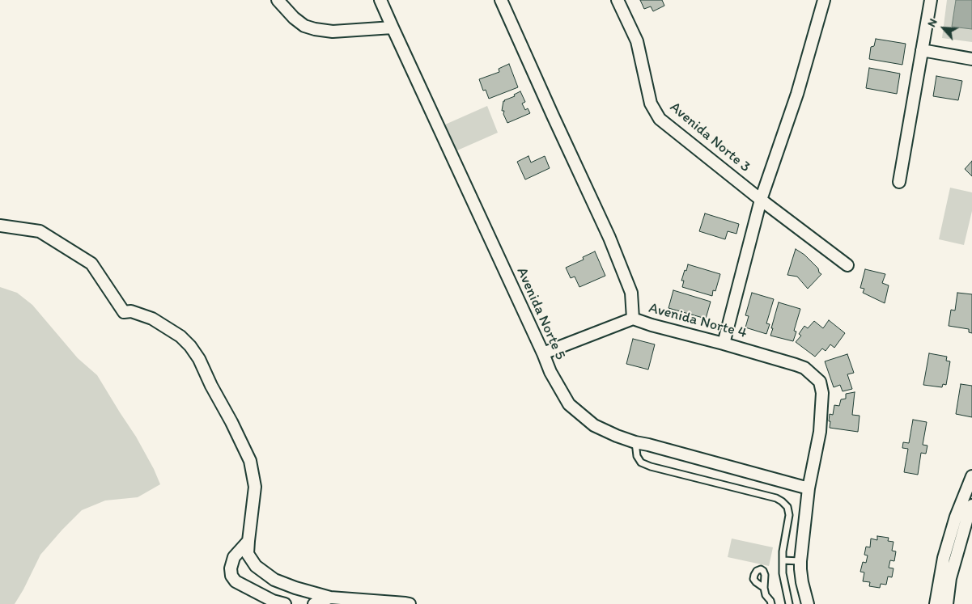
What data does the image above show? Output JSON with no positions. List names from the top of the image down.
{
  "streets": {
    "street": ["Avenida Norte 3", "Avenida Norte 5", "Avenida Norte 4"]
  },
  "crossings": [
    ["Avenida Norte 5", "Avenida Norte 4"]
  ],
  "north": "top left"
}
